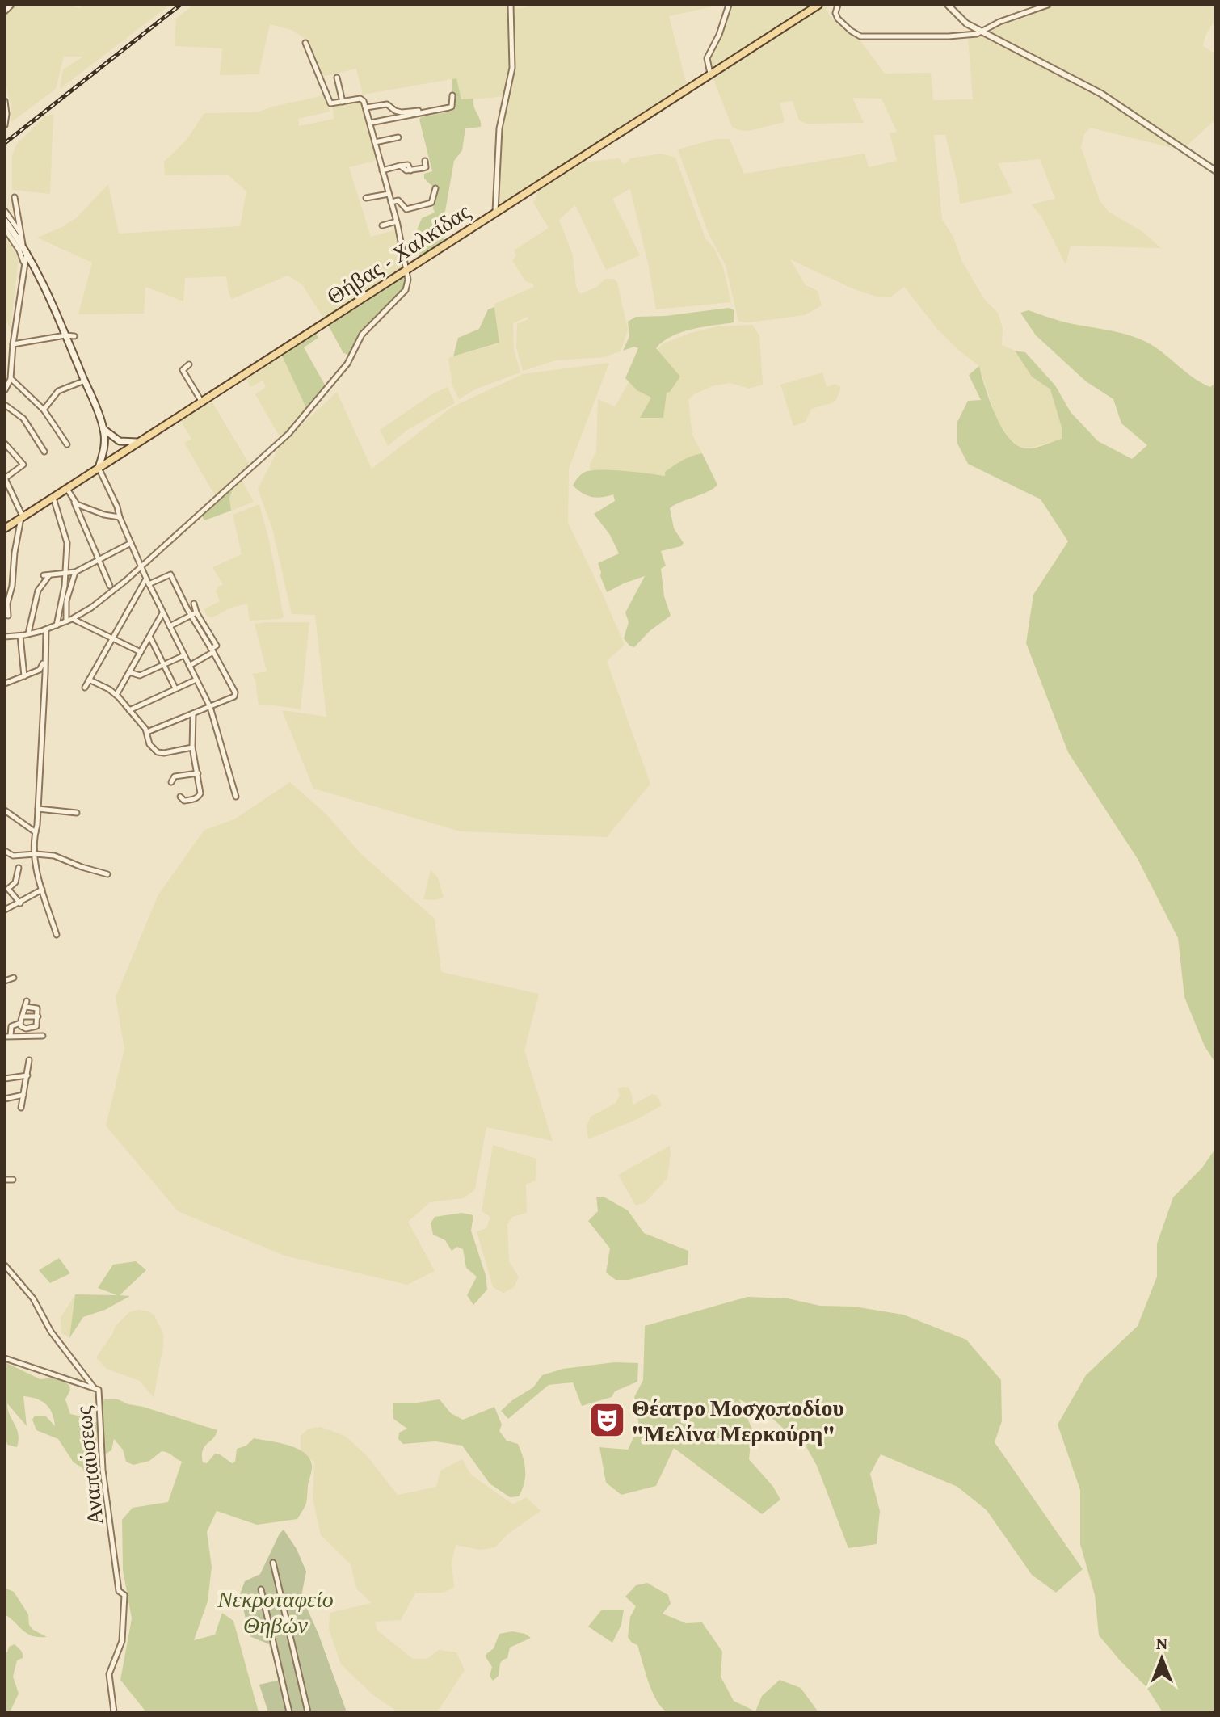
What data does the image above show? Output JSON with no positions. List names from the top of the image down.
{
  "streets": {
    "main road": ["Θήβας - Χαλκίδας"],
    "street": ["Αναπαύσεως"]
  },
  "parks": ["Νεκροταφείο Θηβών"],
  "places": {
    "theatre": ["Θέατρο Μοσχοποδίου \"Μελίνα Μερκούρη\""]
  },
  "north": "top"
}
